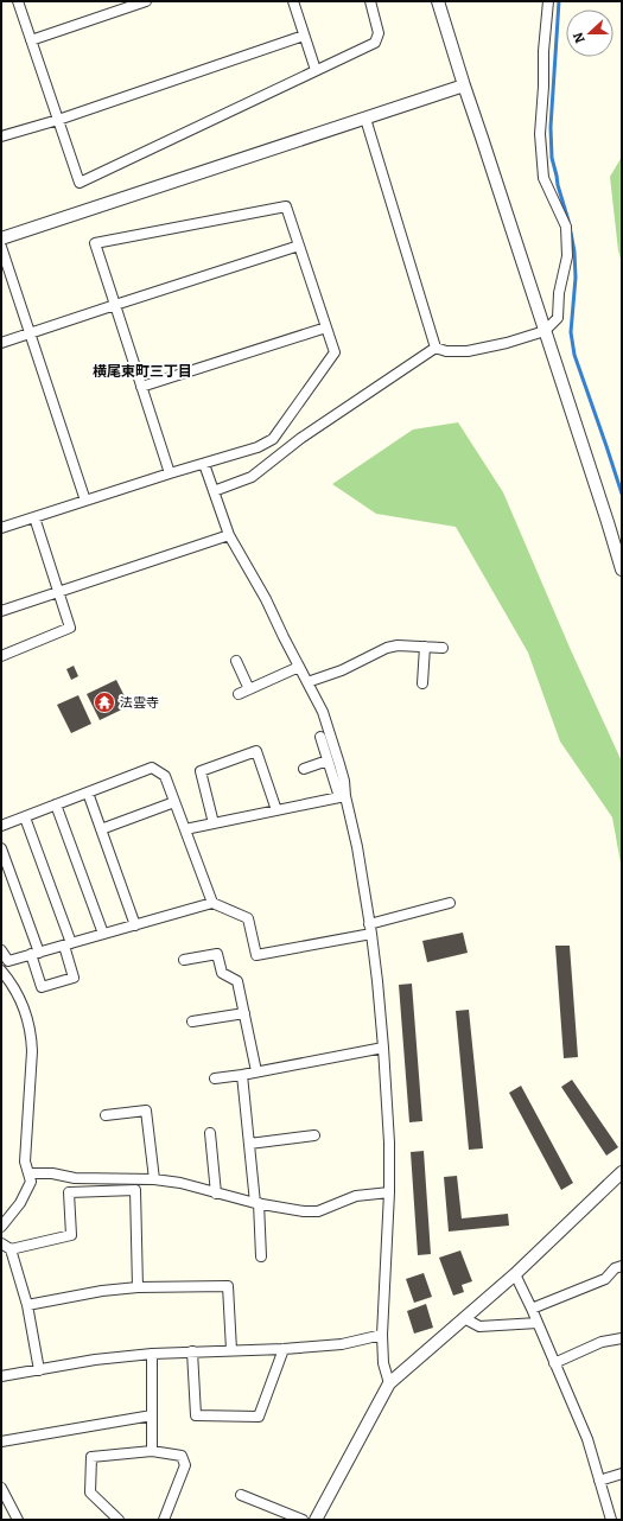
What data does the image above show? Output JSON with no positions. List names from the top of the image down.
{
  "districts": ["横尾東町三丁目"],
  "places": {
    "temple": ["法雲寺"]
  },
  "north": "left"
}
